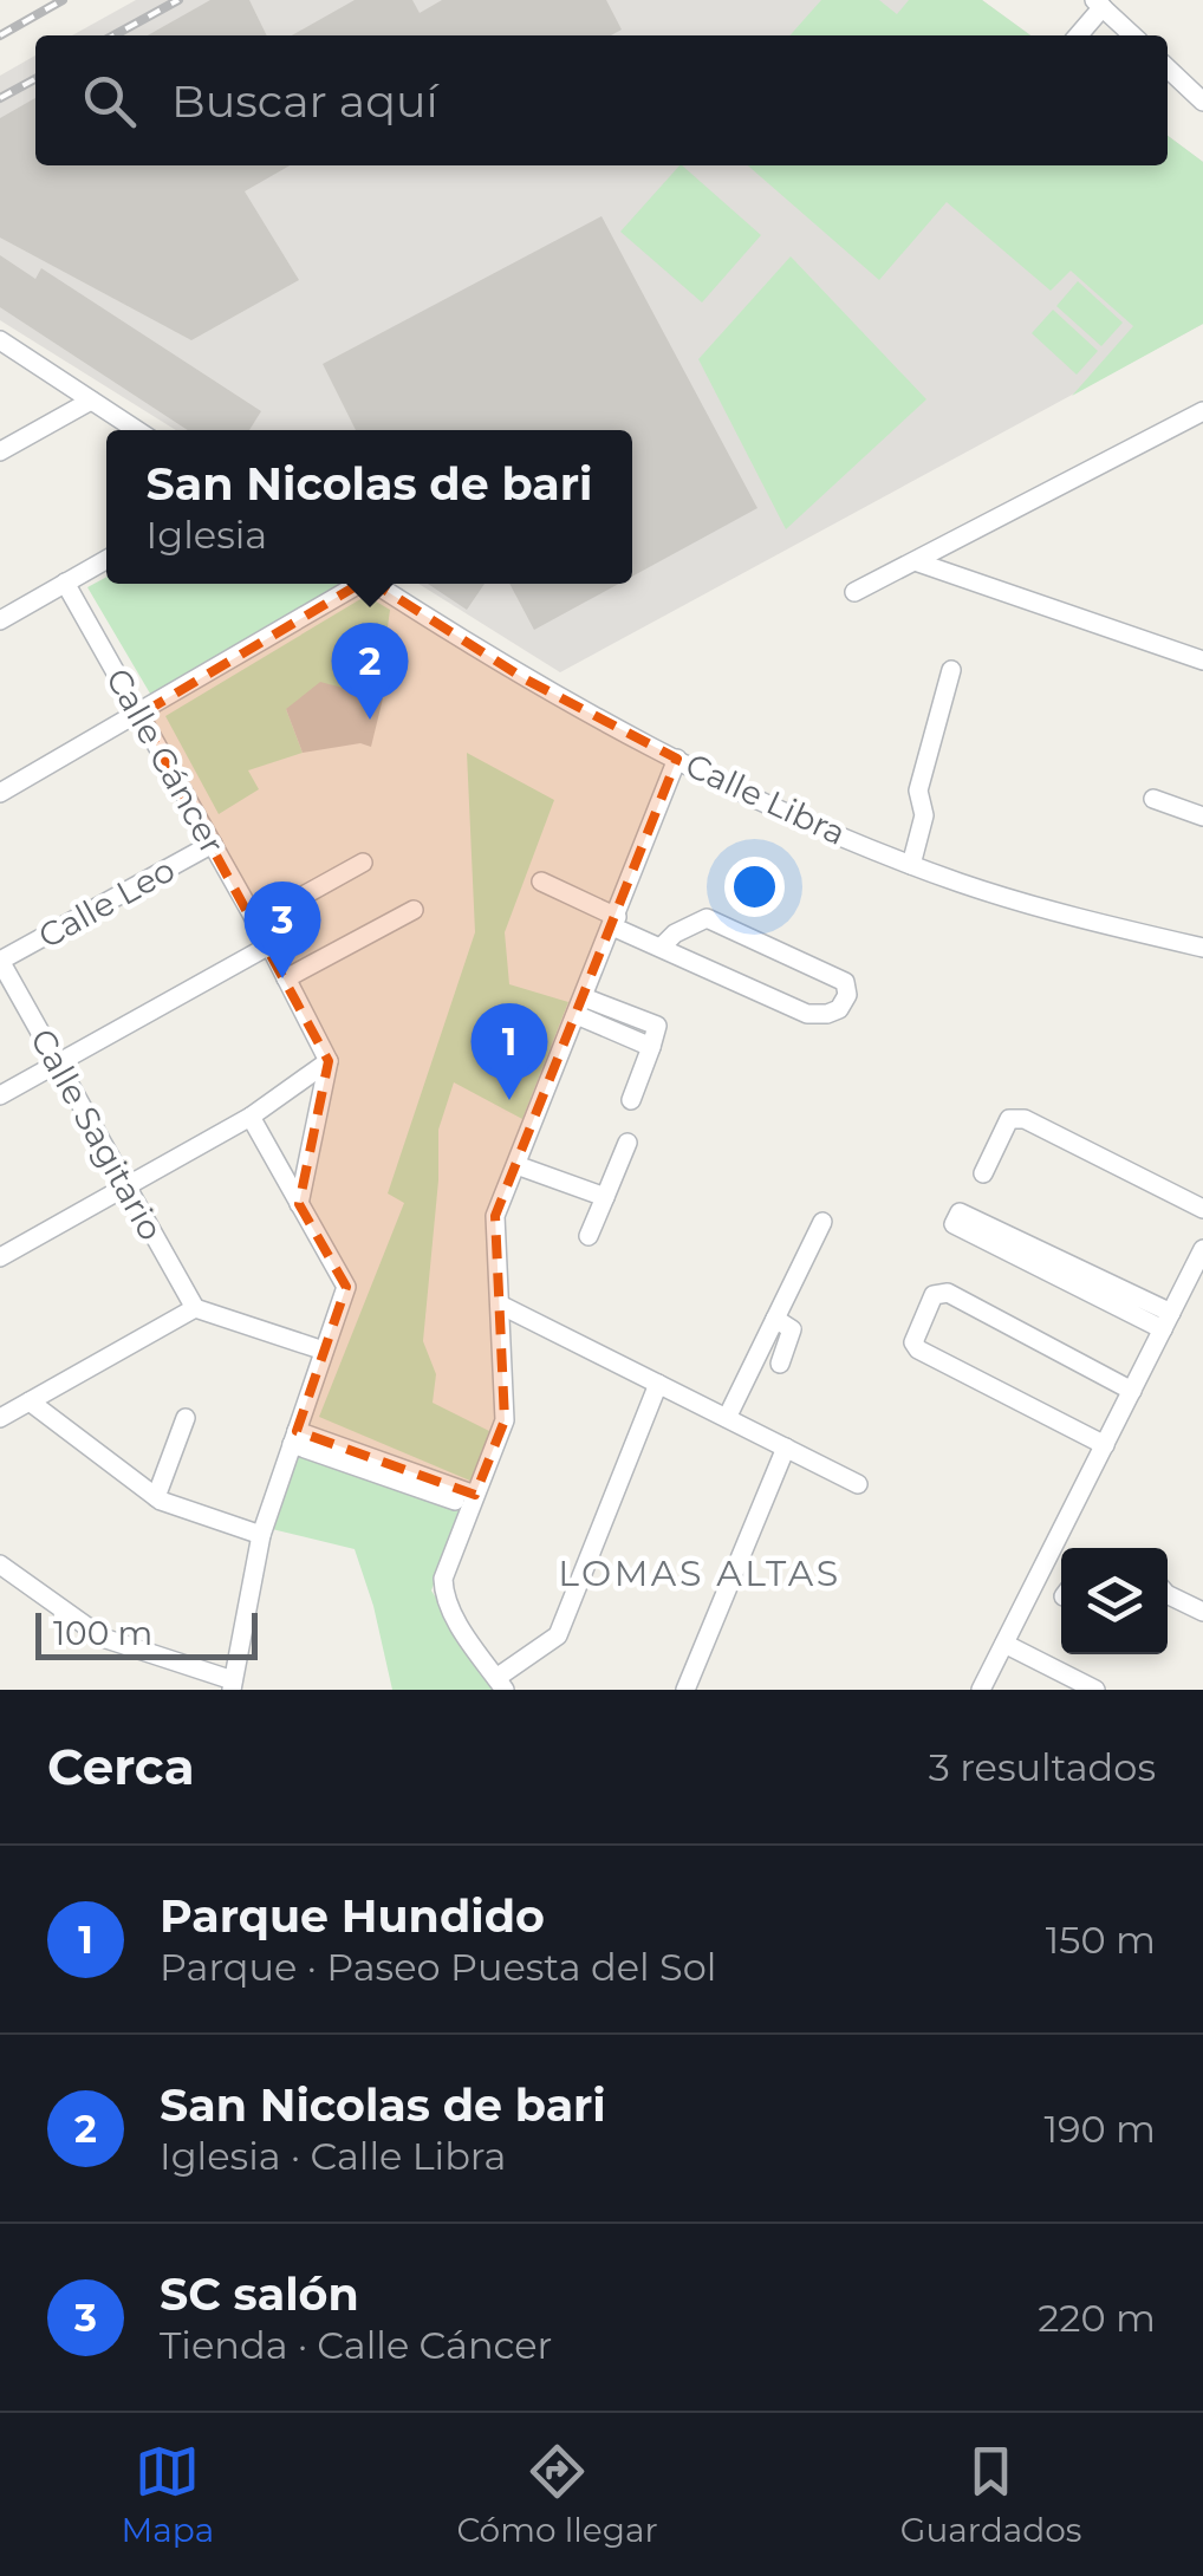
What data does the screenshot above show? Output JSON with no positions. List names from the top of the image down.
{
  "streets": {
    "street": [
      "Calle Cáncer",
      "Calle Libra",
      "Calle Leo",
      "Calle Sagitario"
    ]
  },
  "crossings": [
    ["Calle Cáncer", "Calle Leo"],
    ["Calle Leo", "Calle Sagitario"]
  ],
  "districts": ["LOMAS ALTAS"],
  "scale_bar": "100 m",
  "page": {
    "search": "Buscar aquí",
    "popup": ["San Nicolas de bari", "Iglesia"],
    "pins": ["2", "3", "1"],
    "scale": "100 m",
    "heading": ["Cerca", "3 resultados"],
    "list": [
      {
        "mark": "1",
        "name": "Parque Hundido",
        "note": "Parque · Paseo Puesta del Sol",
        "value": "150 m"
      },
      {
        "mark": "2",
        "name": "San Nicolas de bari",
        "note": "Iglesia · Calle Libra",
        "value": "190 m"
      },
      {
        "mark": "3",
        "name": "SC salón",
        "note": "Tienda · Calle Cáncer",
        "value": "220 m"
      }
    ],
    "nav": ["Mapa", "Cómo llegar", "Guardados"]
  }
}
